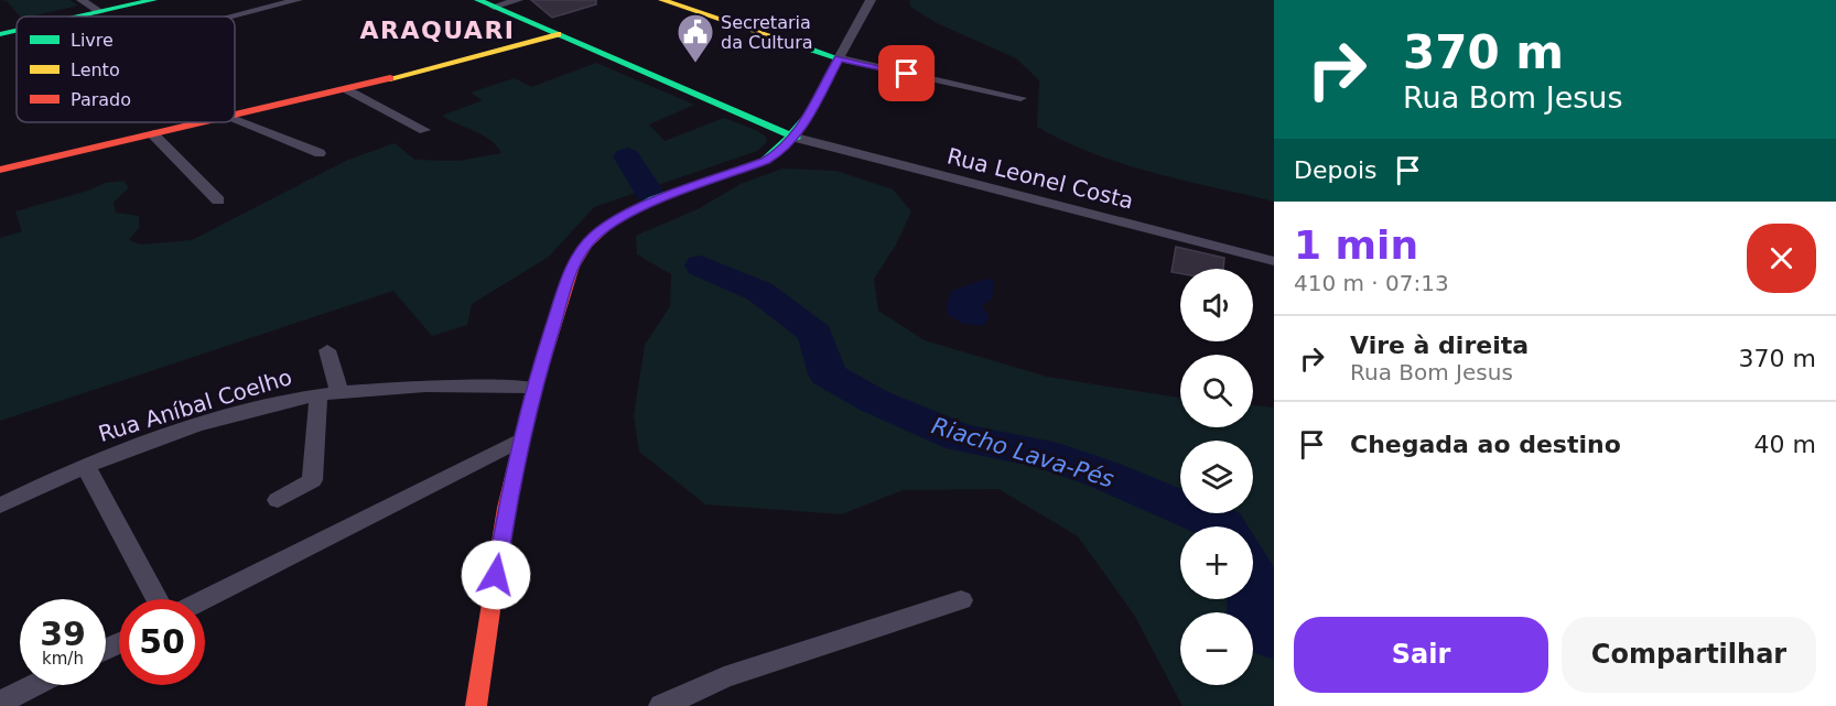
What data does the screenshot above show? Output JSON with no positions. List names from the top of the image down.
{
  "streets": {
    "street": ["Rua Leonel Costa", "Rua Aníbal Coelho"]
  },
  "districts": ["ARAQUARI"],
  "water": ["Riacho Lava-Pés"],
  "places": {
    "public building": ["Secretaria da Cultura"]
  },
  "legend": ["Livre", "Lento", "Parado"],
  "page": {
    "turn": ["370 m", "Rua Bom Jesus"],
    "then": "Depois",
    "heading": ["1 min", "410 m · 07:13"],
    "map_buttons": ["+", "−"],
    "list": [
      {
        "name": "Vire à direita",
        "note": "Rua Bom Jesus",
        "value": "370 m"
      },
      {
        "name": "Chegada ao destino",
        "value": "40 m"
      }
    ],
    "speed": "39 km/h",
    "limit": "50",
    "buttons": ["Sair", "Compartilhar"]
  }
}
